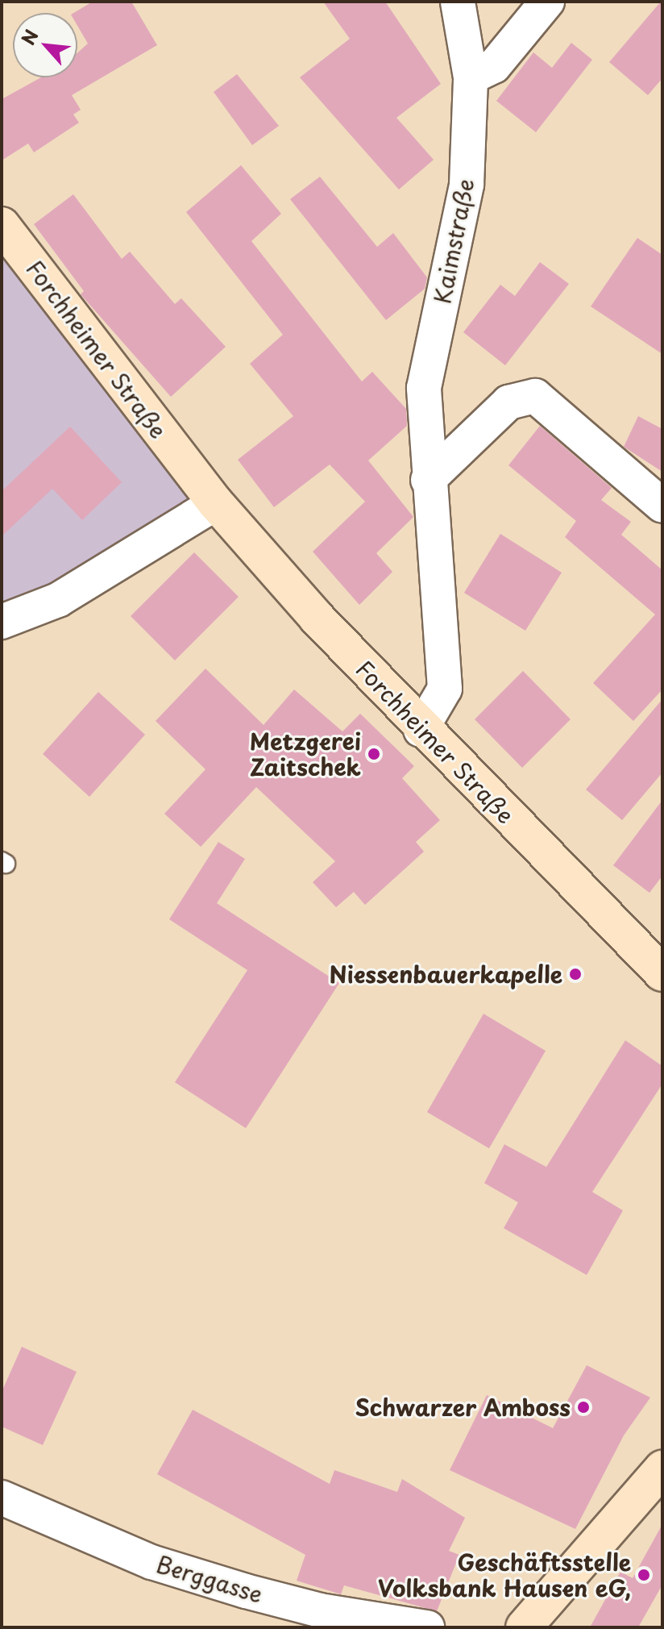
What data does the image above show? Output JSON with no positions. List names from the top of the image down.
{
  "streets": {
    "street": ["Kaimstraße", "Forchheimer Straße", "Berggasse"]
  },
  "crossings": [
    ["Kaimstraße", "Forchheimer Straße"]
  ],
  "places": [
    "Metzgerei Zaitschek",
    "Niessenbauerkapelle",
    "Schwarzer Amboss",
    "Geschäftsstelle Volksbank Hausen eG,"
  ],
  "north": "top left"
}
